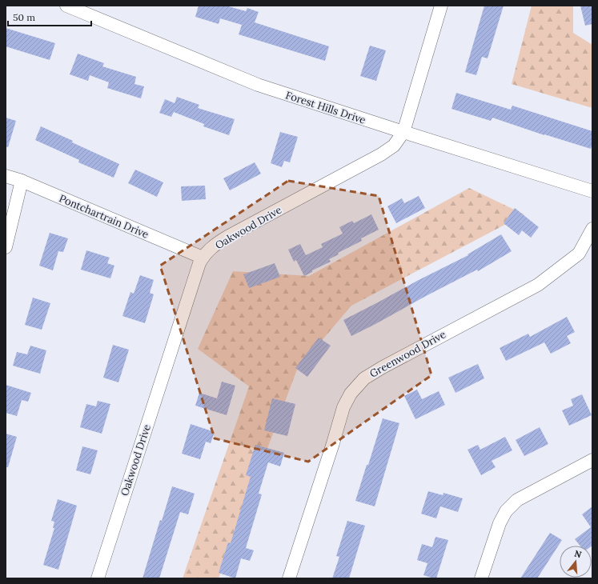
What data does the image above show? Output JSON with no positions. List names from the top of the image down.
{
  "streets": {
    "street": [
      "Forest Hills Drive",
      "Pontchartrain Drive",
      "Oakwood Drive",
      "Greenwood Drive"
    ]
  },
  "crossings": [
    ["Forest Hills Drive", "Oakwood Drive"],
    ["Pontchartrain Drive", "Oakwood Drive"]
  ],
  "scale_bar": "50 m",
  "north": "top"
}
